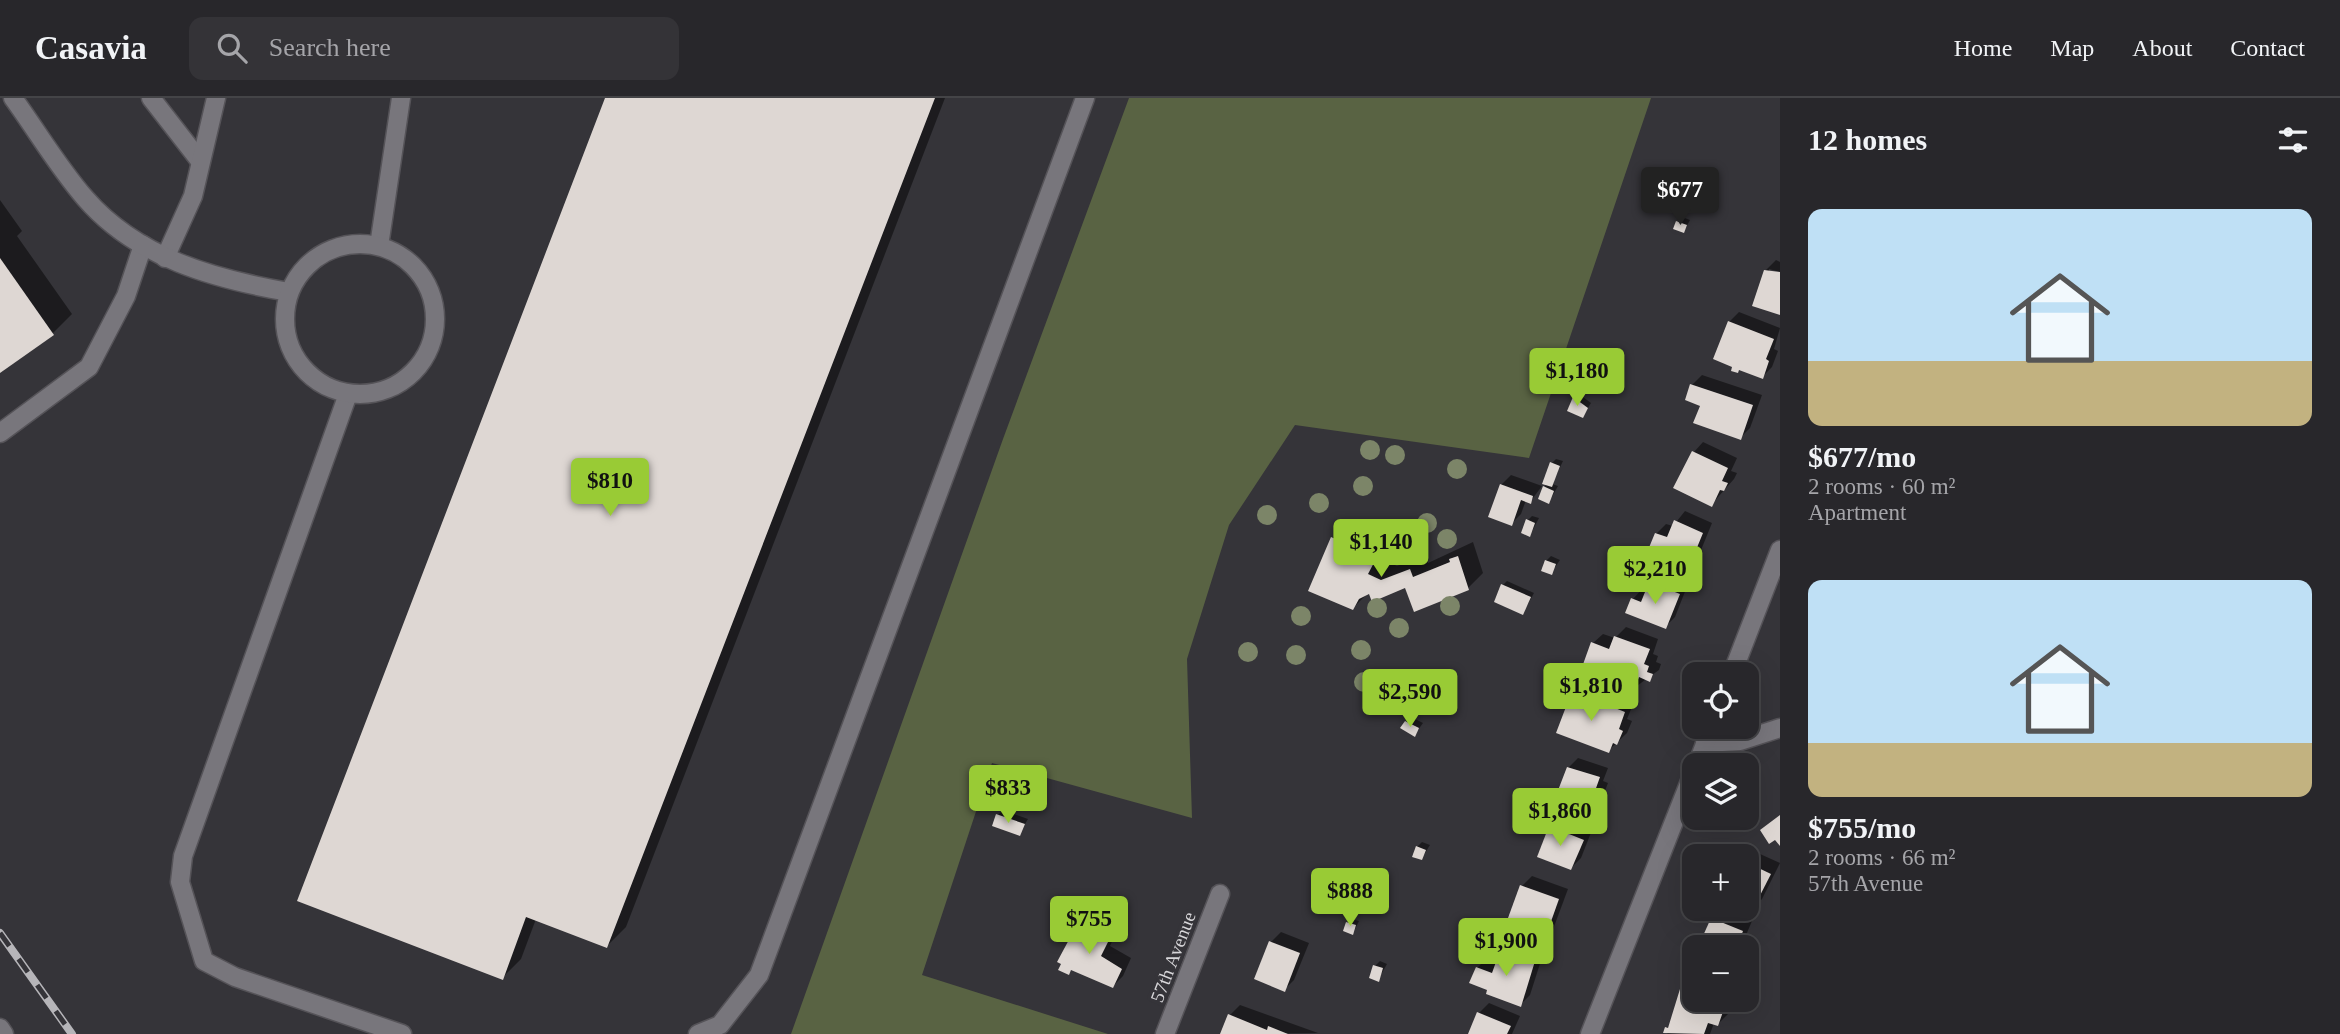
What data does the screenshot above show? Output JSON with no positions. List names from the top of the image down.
{
  "streets": {
    "street": ["57th Avenue"]
  },
  "page": {
    "header": "Casavia",
    "search": "Search here",
    "nav": [
      "Home",
      "Map",
      "About",
      "Contact"
    ],
    "heading": "12 homes",
    "price": [
      "$677",
      "$1,180",
      "$810",
      "$1,140",
      "$2,210",
      "$1,810",
      "$2,590",
      "$833",
      "$1,860",
      "$888",
      "$755",
      "$1,900"
    ],
    "list": [
      {
        "name": "$677/mo",
        "note": "2 rooms · 60 m² · Apartment"
      },
      {
        "name": "$755/mo",
        "note": "2 rooms · 66 m² · 57th Avenue"
      }
    ],
    "map_buttons": ["+", "−"]
  }
}
